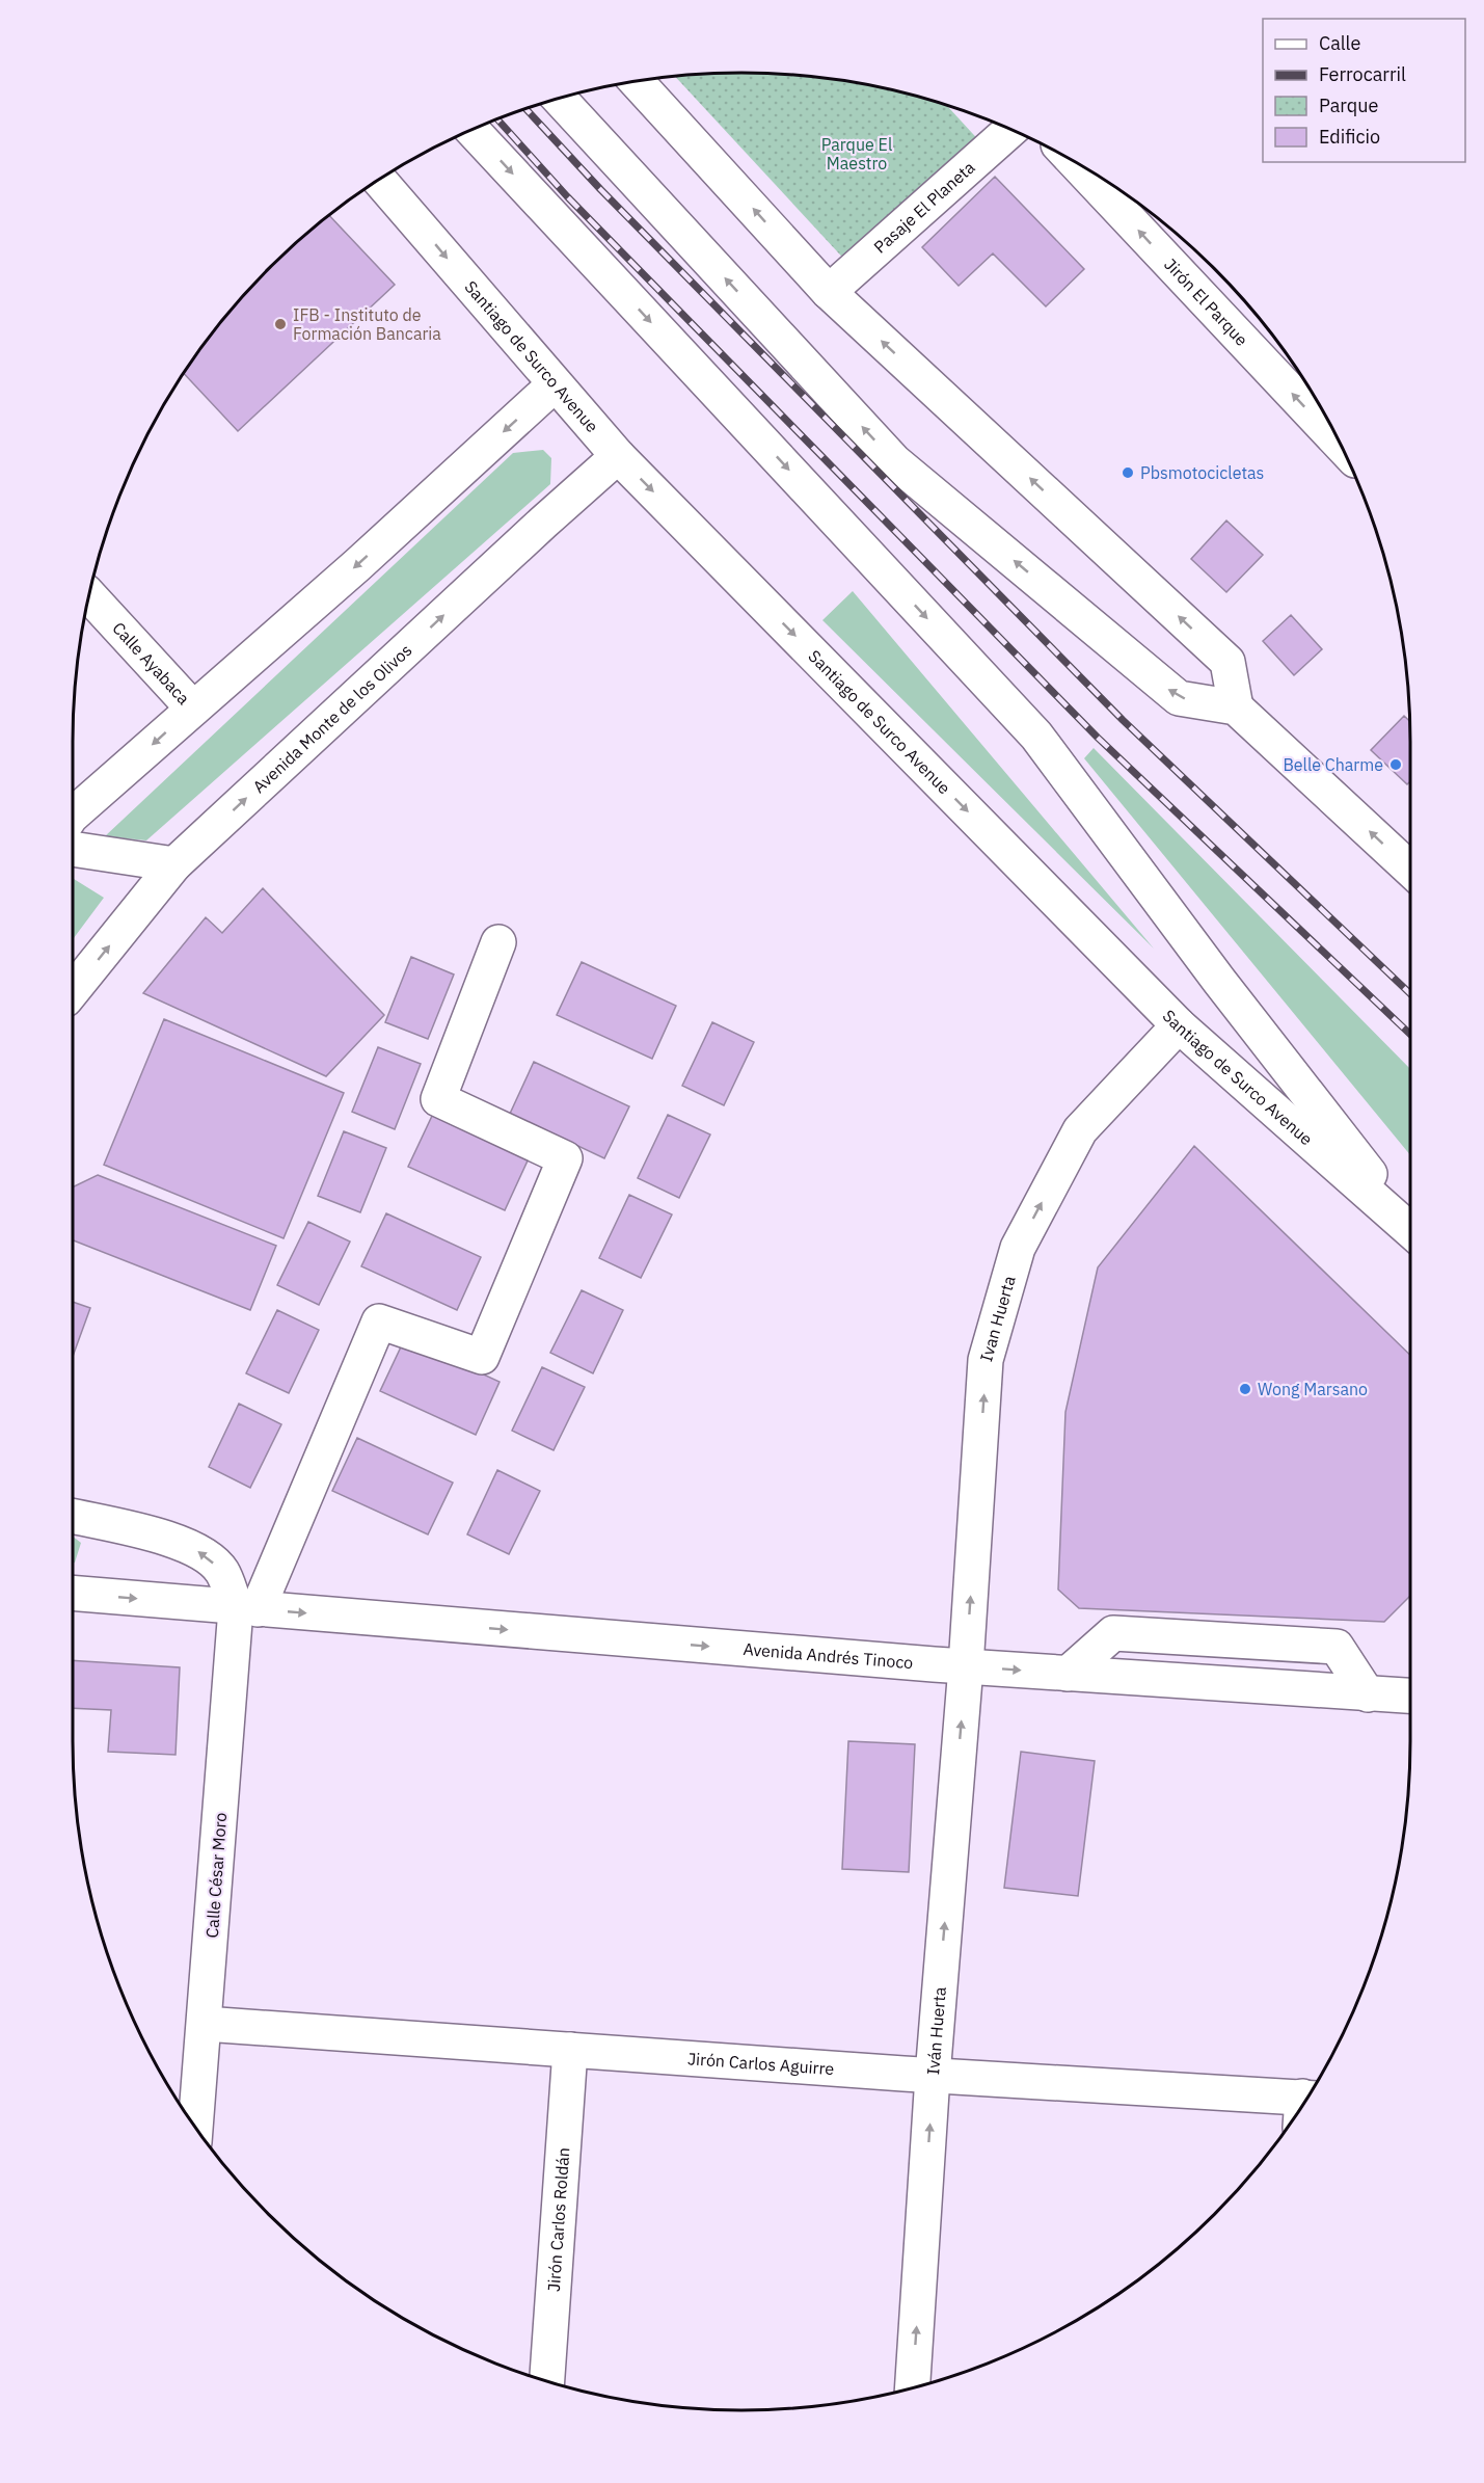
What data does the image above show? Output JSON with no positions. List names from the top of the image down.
{
  "streets": {
    "street": [
      "Pasaje El Planeta",
      "Jirón El Parque",
      "Santiago de Surco Avenue",
      "Calle Ayabaca",
      "Avenida Monte de los Olivos",
      "Ivan Huerta",
      "Avenida Andrés Tinoco",
      "Calle César Moro",
      "Iván Huerta",
      "Jirón Carlos Aguirre",
      "Jirón Carlos Roldán"
    ]
  },
  "crossings": [
    ["Santiago de Surco Avenue", "Avenida Monte de los Olivos"],
    ["Santiago de Surco Avenue", "Ivan Huerta"],
    ["Ivan Huerta", "Avenida Andrés Tinoco"],
    ["Ivan Huerta", "Iván Huerta"],
    ["Avenida Andrés Tinoco", "Calle César Moro"],
    ["Avenida Andrés Tinoco", "Iván Huerta"],
    ["Calle César Moro", "Jirón Carlos Aguirre"],
    ["Iván Huerta", "Jirón Carlos Aguirre"],
    ["Jirón Carlos Aguirre", "Jirón Carlos Roldán"]
  ],
  "one_way": ["Ivan Huerta", "Avenida Andrés Tinoco", "Iván Huerta"],
  "parks": ["Parque El Maestro"],
  "places": [
    "IFB - Instituto de Formación Bancaria",
    "Pbsmotocicletas",
    "Belle Charme",
    "Wong Marsano"
  ],
  "legend": [
    "Calle",
    "Ferrocarril",
    "Parque",
    "Edificio"
  ]
}
